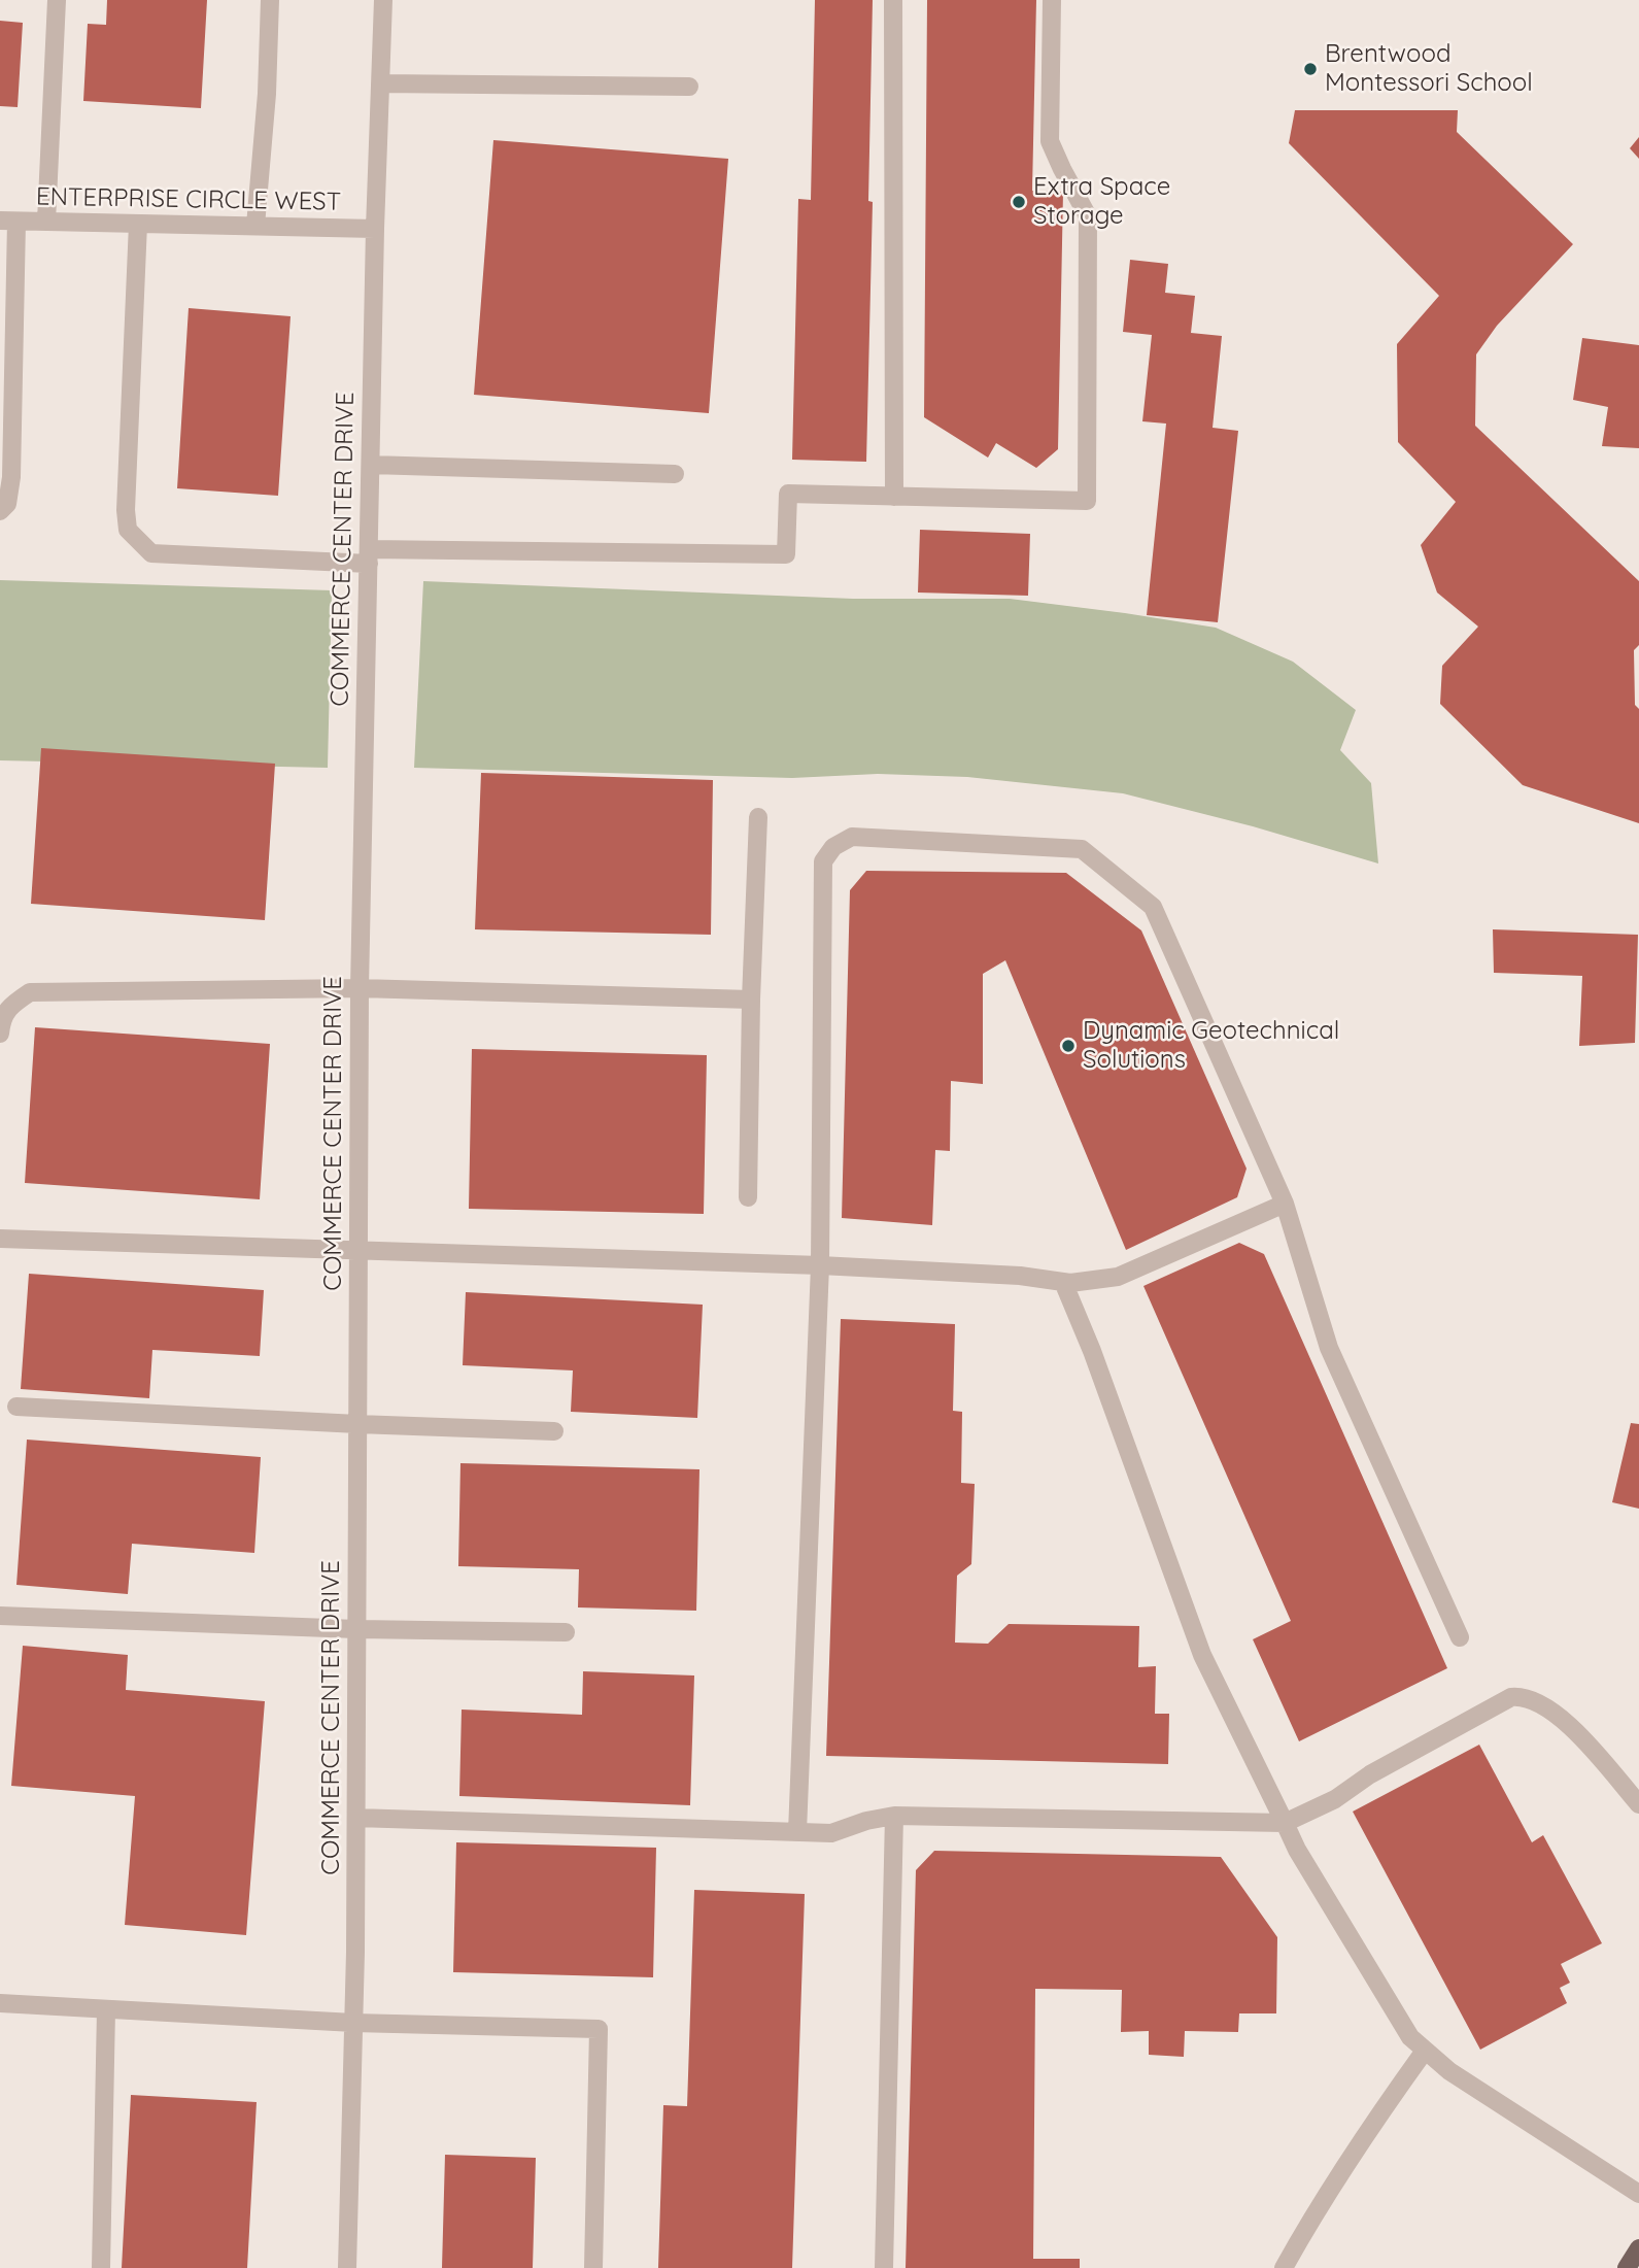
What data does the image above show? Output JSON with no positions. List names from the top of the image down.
{
  "streets": {
    "street": ["ENTERPRISE CIRCLE WEST", "COMMERCE CENTER DRIVE"]
  },
  "crossings": [
    ["ENTERPRISE CIRCLE WEST", "COMMERCE CENTER DRIVE"]
  ],
  "places": ["Brentwood Montessori School", "Extra Space Storage", "Dynamic Geotechnical Solutions"]
}
